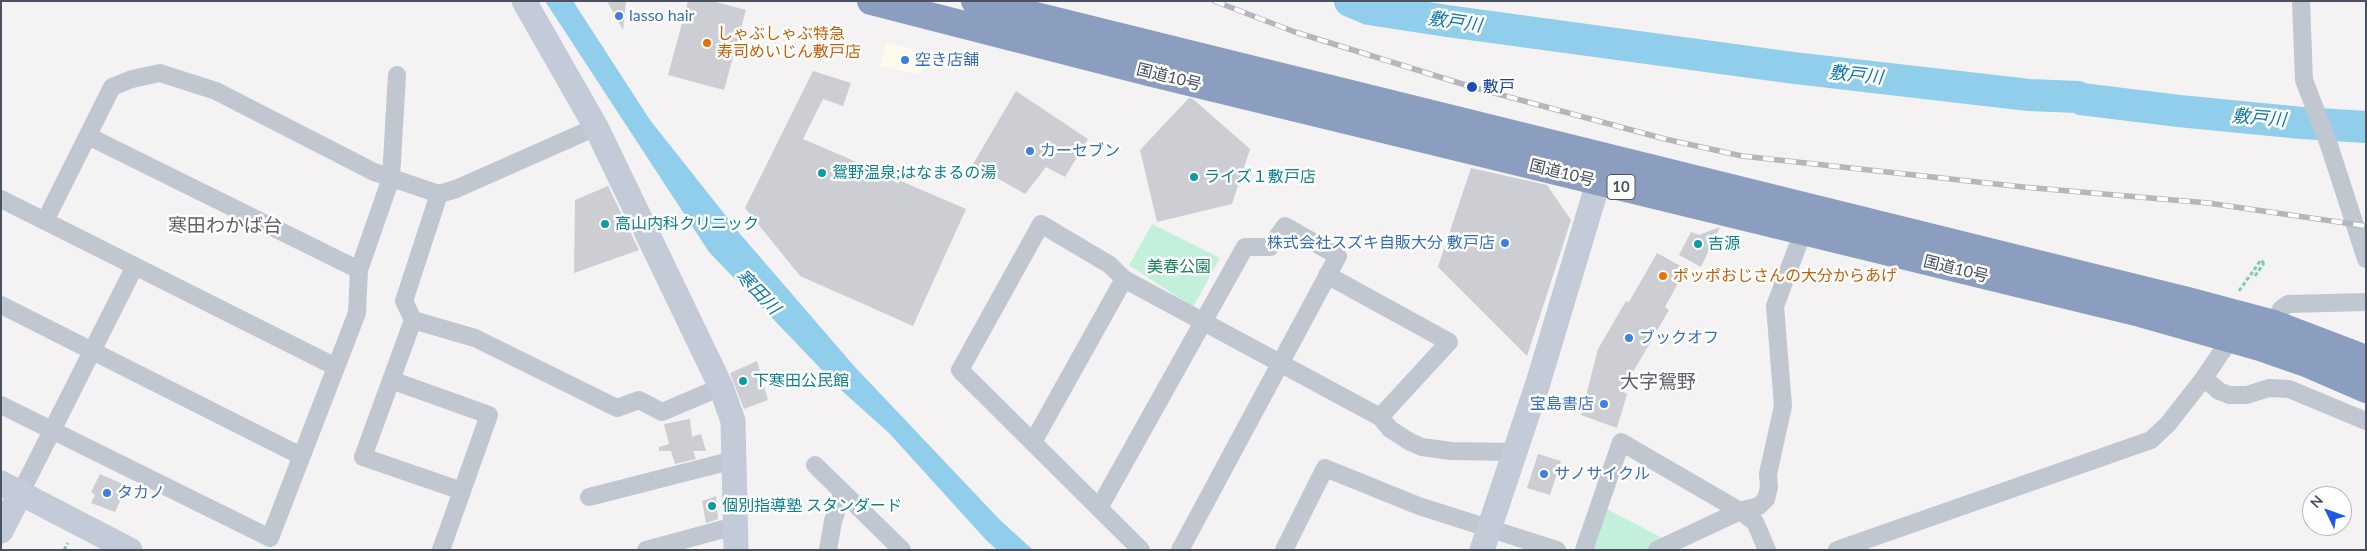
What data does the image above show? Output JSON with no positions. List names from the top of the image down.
{
  "streets": {
    "highway": ["国道10号", "10"]
  },
  "districts": ["寒田わかば台", "大字鴛野"],
  "water": ["敷戸川", "寒田川"],
  "parks": ["美春公園"],
  "places": [
    "lasso hair",
    "しゃぶしゃぶ特急 寿司めいじん敷戸店",
    "空き店舗",
    "敷戸",
    "カーセブン",
    "鴛野温泉;はなまるの湯",
    "ライズ１敷戸店",
    "高山内科クリニック",
    "株式会社スズキ自販大分 敷戸店",
    "吉源",
    "ポッポおじさんの大分からあげ",
    "ブックオフ",
    "下寒田公民館",
    "宝島書店",
    "サノサイクル",
    "タカノ",
    "個別指導塾 スタンダード"
  ],
  "north": "top left"
}
